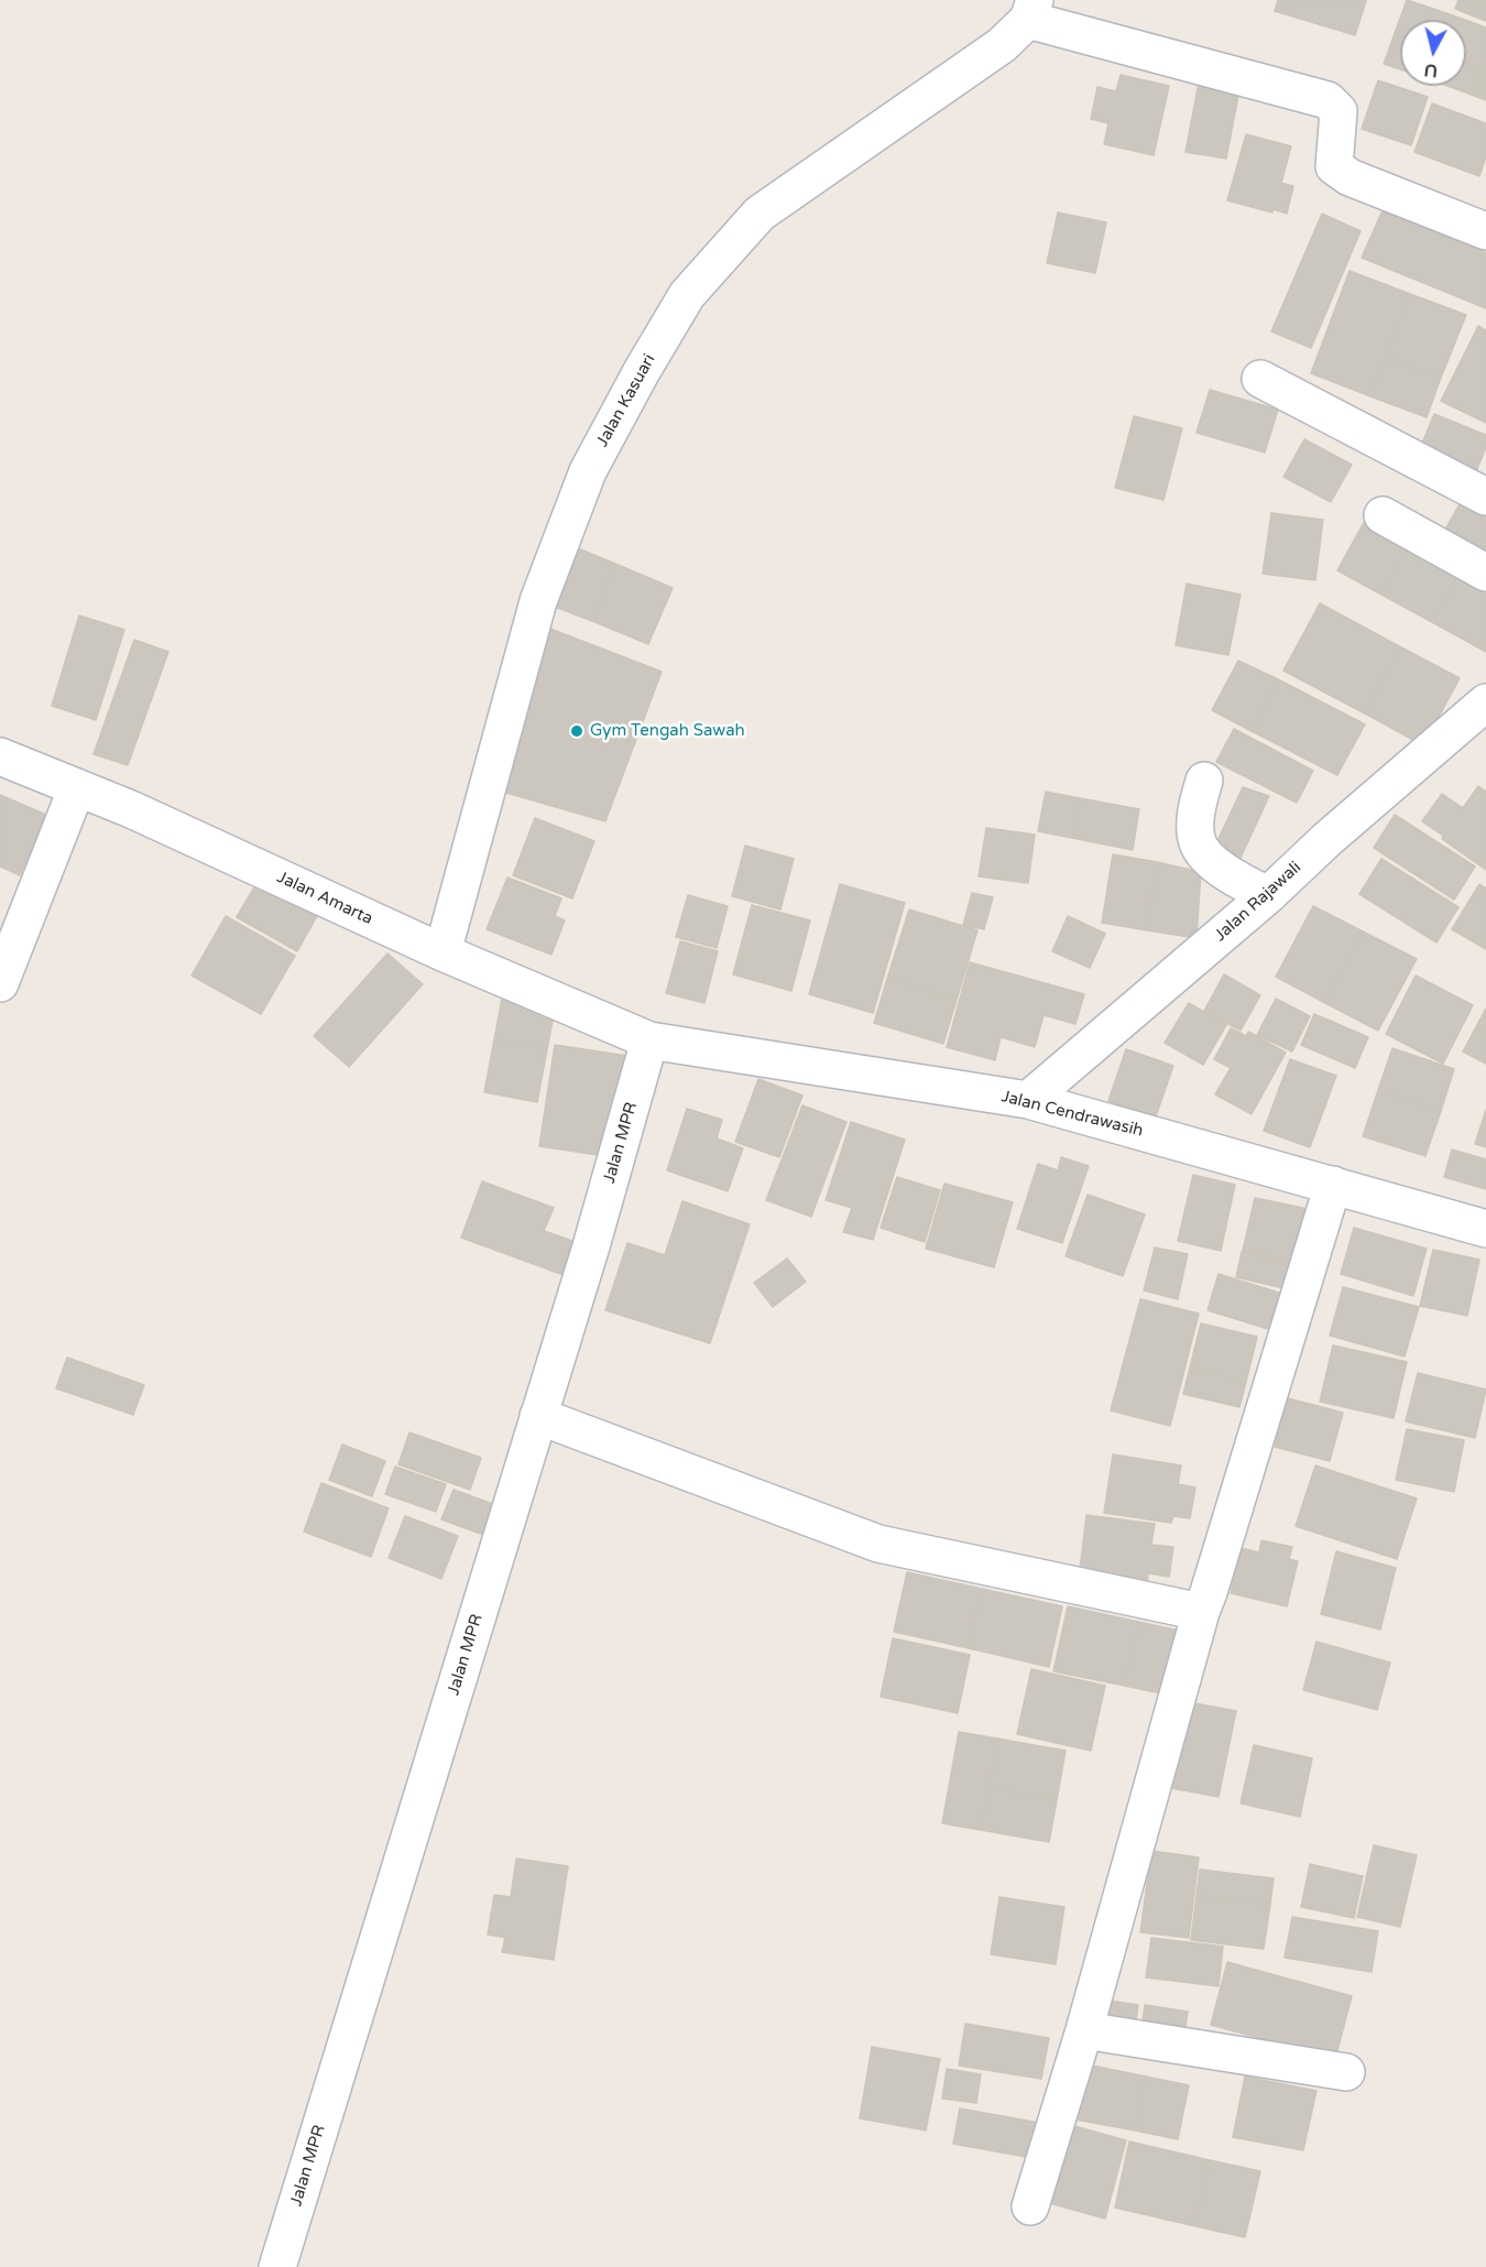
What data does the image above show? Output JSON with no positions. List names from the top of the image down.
{
  "streets": {
    "street": [
      "Jalan Kasuari",
      "Jalan Amarta",
      "Jalan Rajawali",
      "Jalan Cendrawasih",
      "Jalan MPR"
    ]
  },
  "crossings": [
    ["Jalan Kasuari", "Jalan Amarta"],
    ["Jalan Amarta", "Jalan Cendrawasih"],
    ["Jalan Amarta", "Jalan MPR"],
    ["Jalan Rajawali", "Jalan Cendrawasih"],
    ["Jalan Cendrawasih", "Jalan MPR"]
  ],
  "places": ["Gym Tengah Sawah"],
  "north": "bottom"
}
